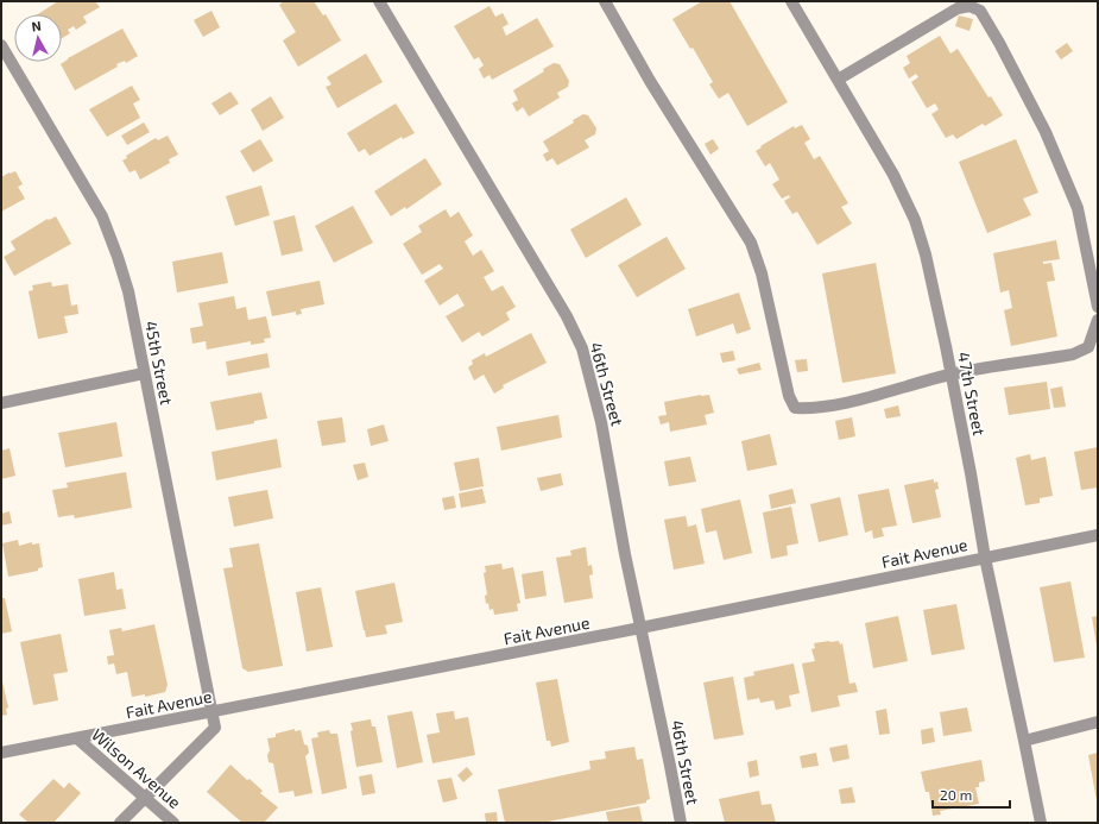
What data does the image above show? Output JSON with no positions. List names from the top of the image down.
{
  "streets": {
    "street": [
      "45th Street",
      "46th Street",
      "47th Street",
      "Fait Avenue",
      "Wilson Avenue"
    ]
  },
  "crossings": [
    ["45th Street", "Fait Avenue"],
    ["45th Street", "Wilson Avenue"],
    ["46th Street", "Fait Avenue"],
    ["47th Street", "Fait Avenue"],
    ["Fait Avenue", "Wilson Avenue"]
  ],
  "scale_bar": "20 m",
  "north": "top"
}
